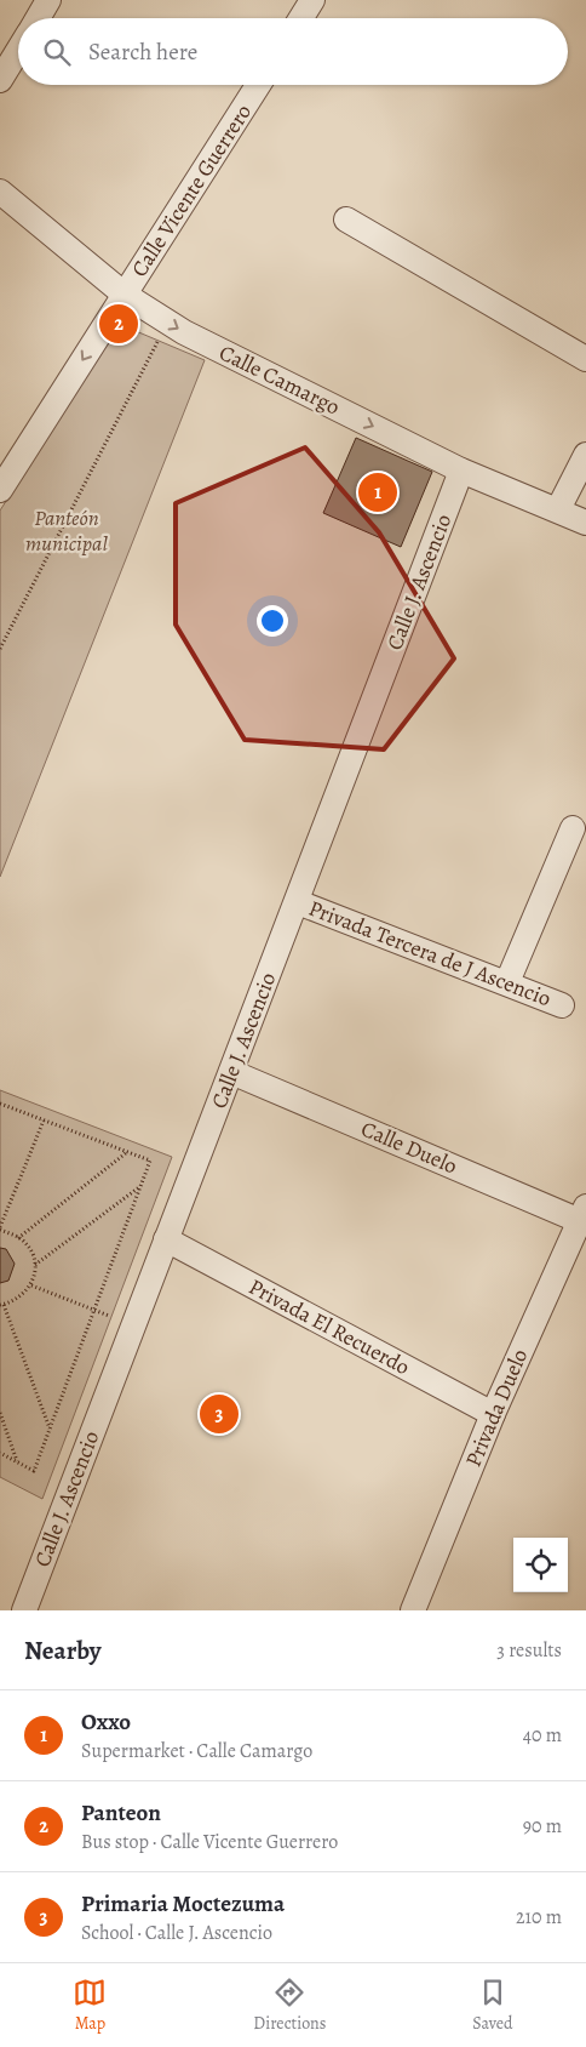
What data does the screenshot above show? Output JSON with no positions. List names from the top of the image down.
{
  "streets": {
    "street": [
      "Calle Vicente Guerrero",
      "Calle Camargo",
      "Calle J. Ascencio",
      "Privada Tercera de J Ascencio",
      "Calle Duelo",
      "Privada El Recuerdo",
      "Privada Duelo"
    ]
  },
  "crossings": [
    ["Calle Vicente Guerrero", "Calle Camargo"],
    ["Calle Camargo", "Calle J. Ascencio"],
    ["Calle J. Ascencio", "Privada Tercera de J Ascencio"],
    ["Calle J. Ascencio", "Calle Duelo"],
    ["Calle J. Ascencio", "Privada El Recuerdo"],
    ["Calle Duelo", "Privada Duelo"],
    ["Privada El Recuerdo", "Privada Duelo"]
  ],
  "one_way": ["Calle Vicente Guerrero"],
  "parks": ["Panteón municipal"],
  "page": {
    "search": "Search here",
    "pins": ["2", "1", "3"],
    "heading": ["Nearby", "3 results"],
    "list": [
      {
        "mark": "1",
        "name": "Oxxo",
        "note": "Supermarket · Calle Camargo",
        "value": "40 m"
      },
      {
        "mark": "2",
        "name": "Panteon",
        "note": "Bus stop · Calle Vicente Guerrero",
        "value": "90 m"
      },
      {
        "mark": "3",
        "name": "Primaria Moctezuma",
        "note": "School · Calle J. Ascencio",
        "value": "210 m"
      }
    ],
    "nav": ["Map", "Directions", "Saved"]
  }
}
